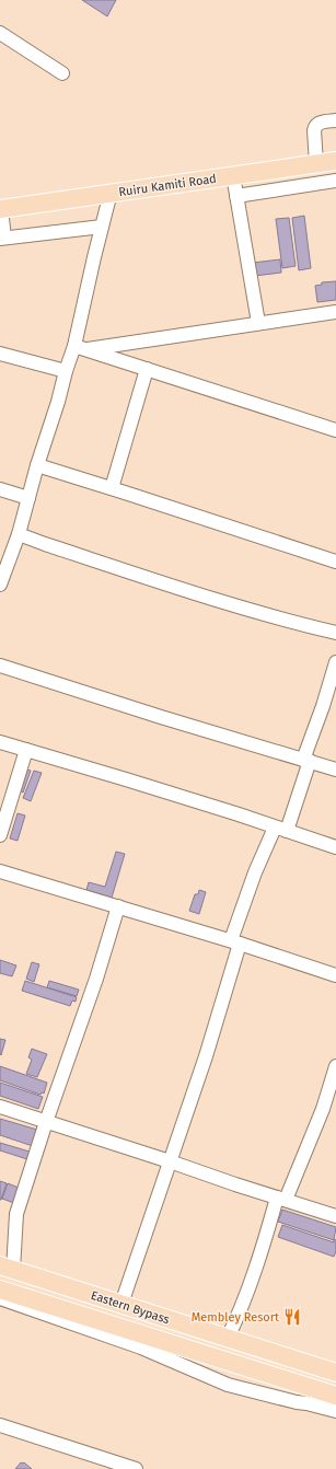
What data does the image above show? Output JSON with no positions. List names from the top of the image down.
{
  "streets": {
    "main road": ["Ruiru Kamiti Road", "Eastern Bypass"]
  },
  "places": {
    "restaurant": ["Membley Resort"]
  }
}
